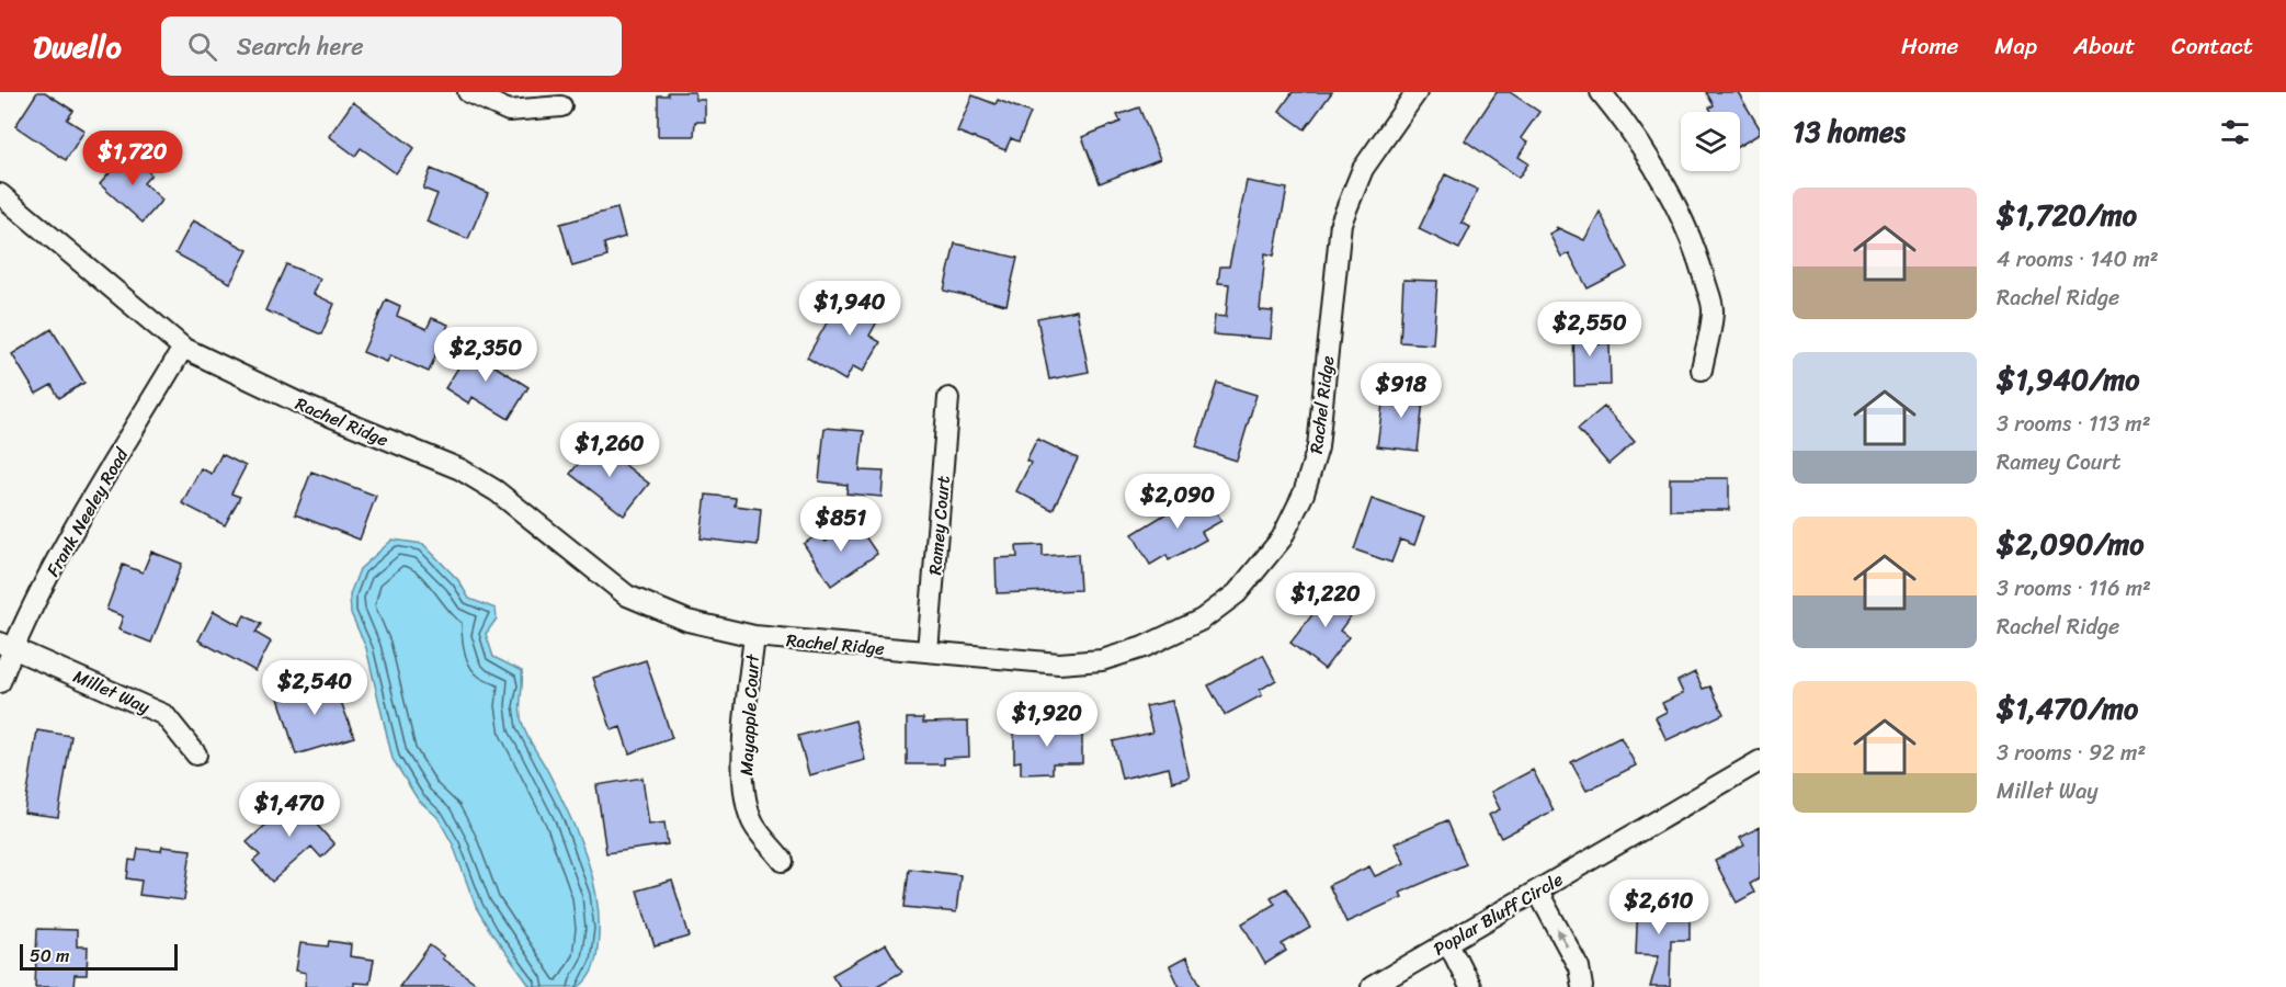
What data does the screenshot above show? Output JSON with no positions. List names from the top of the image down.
{
  "streets": {
    "street": [
      "Rachel Ridge",
      "Frank Neeley Road",
      "Ramey Court",
      "Millet Way",
      "Mayapple Court",
      "Poplar Bluff Circle"
    ]
  },
  "crossings": [
    ["Rachel Ridge", "Frank Neeley Road"],
    ["Rachel Ridge", "Ramey Court"],
    ["Rachel Ridge", "Mayapple Court"],
    ["Frank Neeley Road", "Millet Way"]
  ],
  "scale_bar": "50 m",
  "page": {
    "header": "Dwello",
    "search": "Search here",
    "nav": [
      "Home",
      "Map",
      "About",
      "Contact"
    ],
    "heading": "13 homes",
    "price": [
      "$1,720",
      "$1,940",
      "$2,550",
      "$2,350",
      "$918",
      "$1,260",
      "$2,090",
      "$851",
      "$1,220",
      "$2,540",
      "$1,920",
      "$1,470",
      "$2,610"
    ],
    "list": [
      {
        "name": "$1,720/mo",
        "note": "4 rooms · 140 m² · Rachel Ridge"
      },
      {
        "name": "$1,940/mo",
        "note": "3 rooms · 113 m² · Ramey Court"
      },
      {
        "name": "$2,090/mo",
        "note": "3 rooms · 116 m² · Rachel Ridge"
      },
      {
        "name": "$1,470/mo",
        "note": "3 rooms · 92 m² · Millet Way"
      }
    ],
    "scale": "50 m"
  }
}
